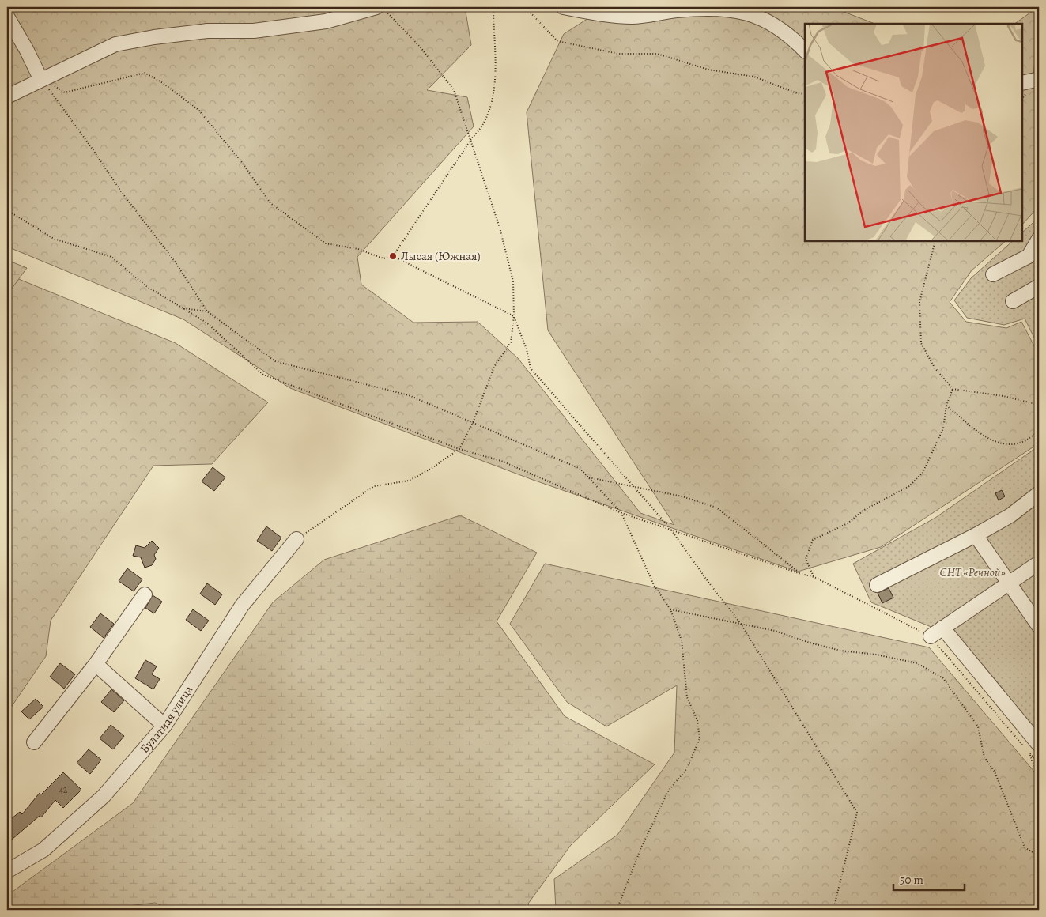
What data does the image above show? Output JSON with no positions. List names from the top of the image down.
{
  "streets": {
    "street": ["Булатная улица"]
  },
  "parks": ["СНТ «Речной»"],
  "places": ["Лысая (Южная)"],
  "house_numbers": ["42"],
  "scale_bar": "50 m"
}
